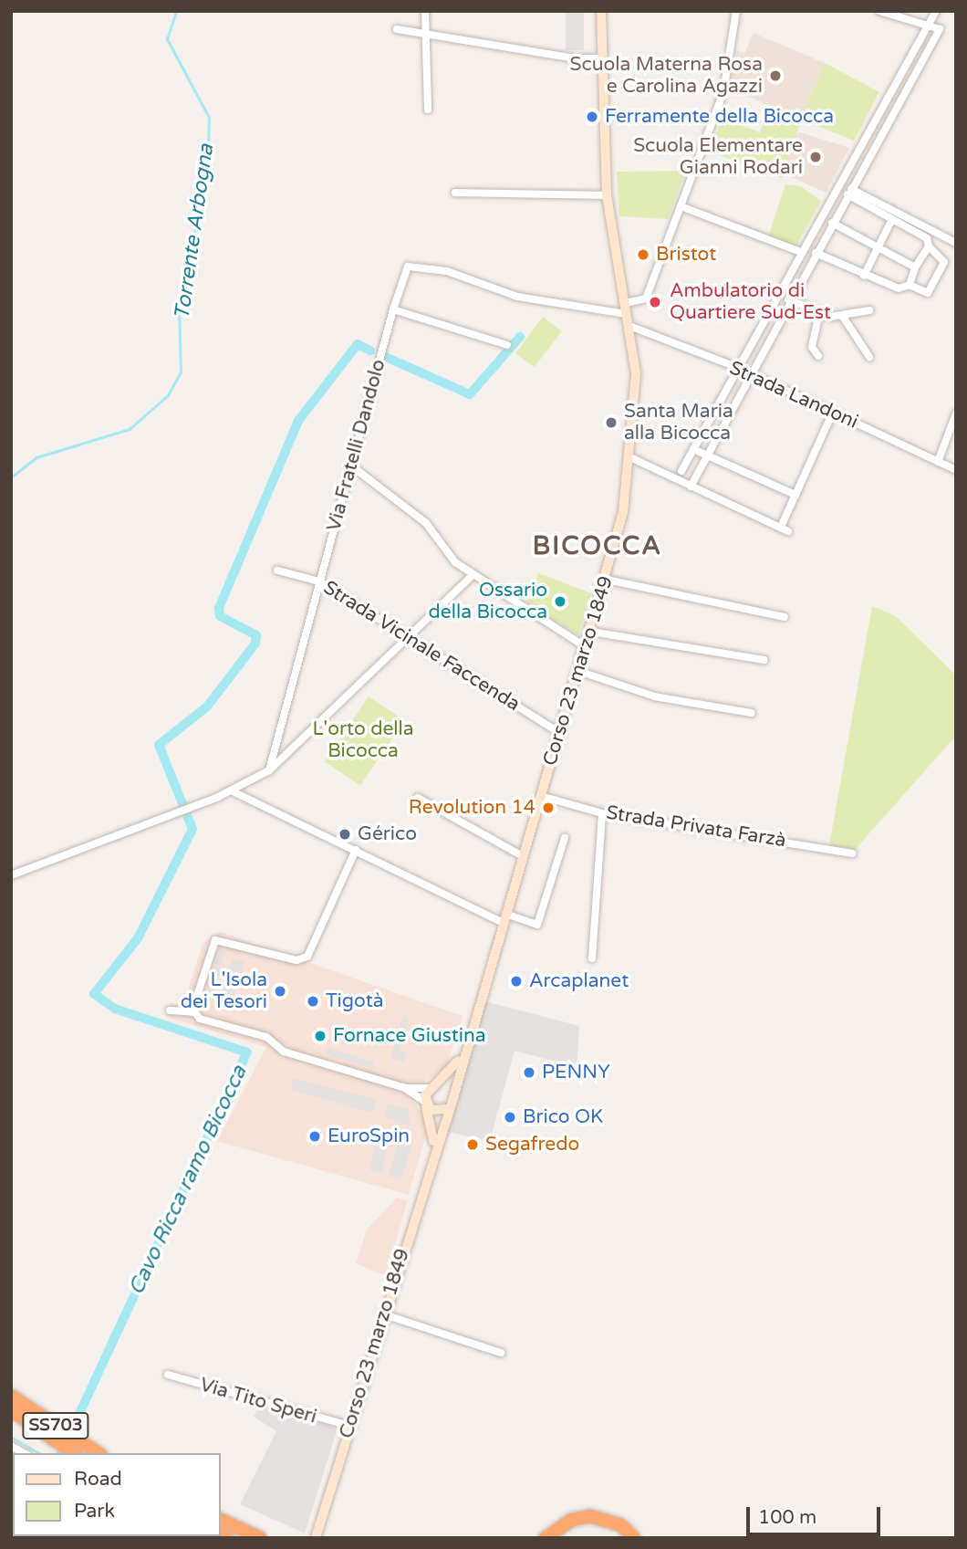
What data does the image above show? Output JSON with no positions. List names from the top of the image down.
{
  "streets": {
    "highway": ["SS703"],
    "main road": ["Corso 23 marzo 1849"],
    "street": [
      "Strada Landoni",
      "Via Fratelli Dandolo",
      "Strada Vicinale Faccenda",
      "Strada Privata Farzà",
      "Via Tito Speri"
    ]
  },
  "crossings": [
    ["Strada Landoni", "Corso 23 marzo 1849"],
    ["Via Fratelli Dandolo", "Strada Vicinale Faccenda"],
    ["Via Fratelli Dandolo", "Corso 23 marzo 1849"],
    ["Strada Vicinale Faccenda", "Corso 23 marzo 1849"],
    ["Corso 23 marzo 1849", "Strada Privata Farzà"],
    ["Corso 23 marzo 1849", "Via Tito Speri"]
  ],
  "districts": ["BICOCCA"],
  "water": ["Torrente Arbogna", "Cavo Ricca ramo Bicocca"],
  "parks": ["L'orto della Bicocca"],
  "places": [
    "Scuola Materna Rosa e Carolina Agazzi",
    "Ferramente della Bicocca",
    "Scuola Elementare Gianni Rodari",
    "Bristot",
    "Ambulatorio di Quartiere Sud-Est",
    "Santa Maria alla Bicocca",
    "Ossario della Bicocca",
    "Revolution 14",
    "Gérico",
    "Arcaplanet",
    "L'Isola dei Tesori",
    "Tigotà",
    "Fornace Giustina",
    "PENNY",
    "Brico OK",
    "EuroSpin",
    "Segafredo"
  ],
  "legend": ["Road", "Park"],
  "scale_bar": "100 m"
}
